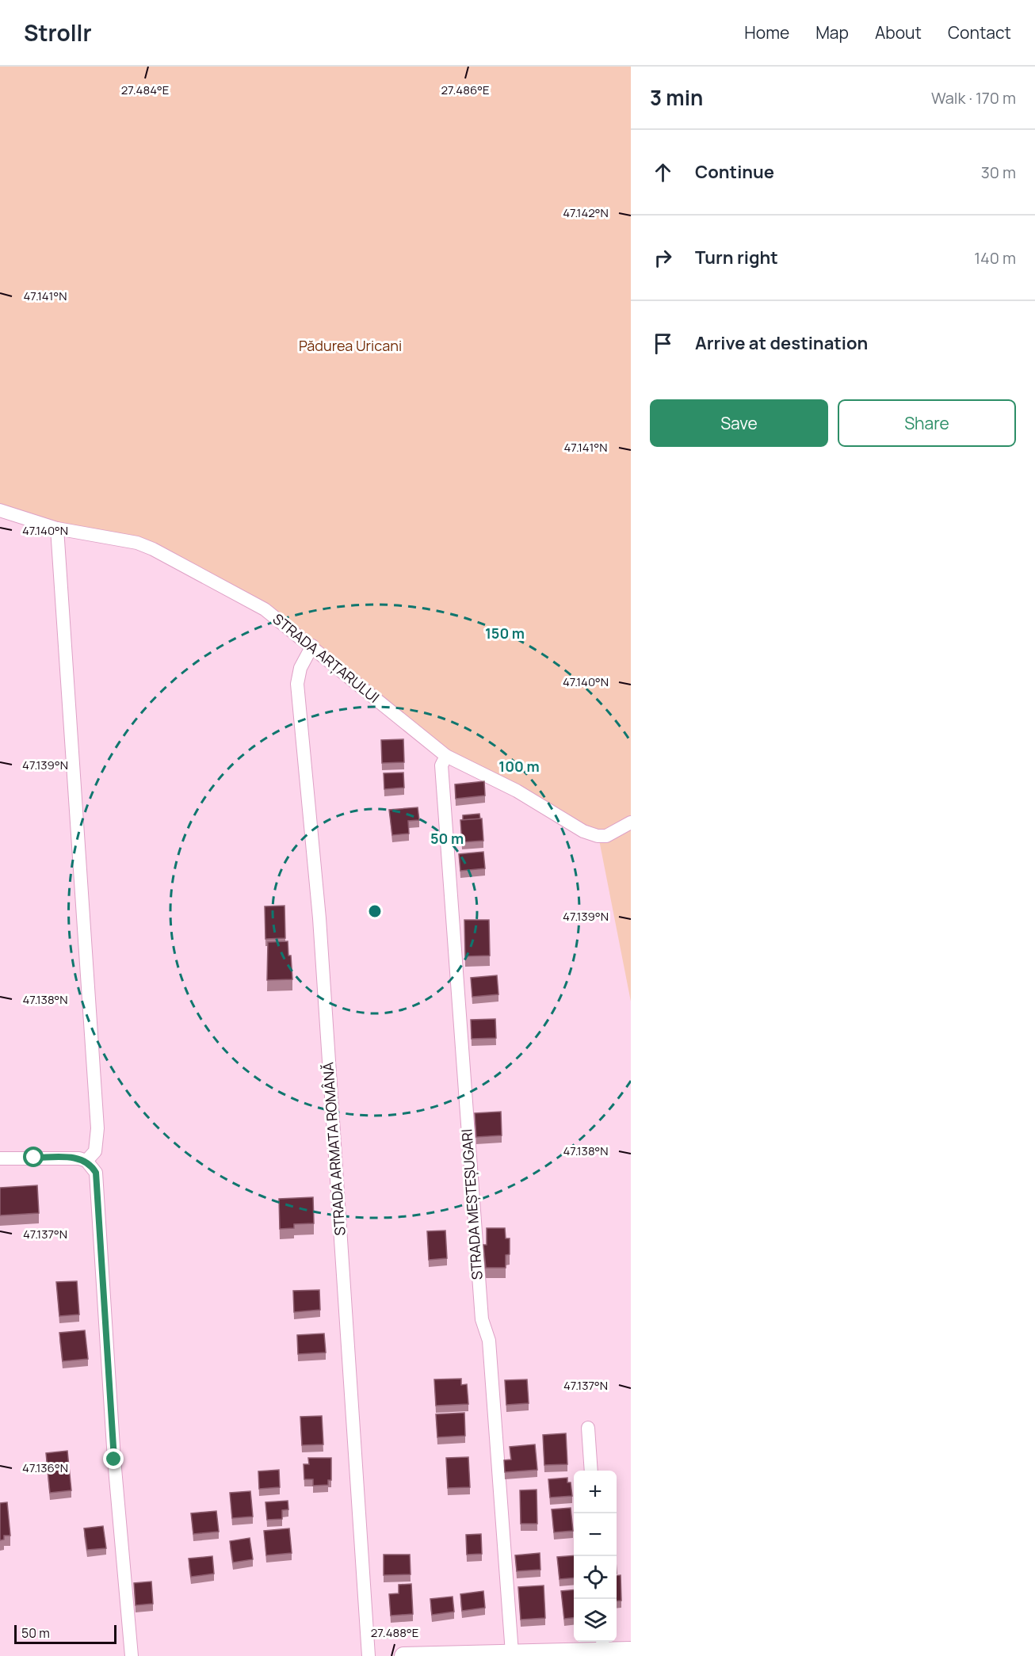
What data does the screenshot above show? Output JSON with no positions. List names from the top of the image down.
{
  "streets": {
    "street": ["STRADA ARȚARULUI", "STRADA ARMATA ROMÂNĂ", "STRADA MEȘTEȘUGARI"]
  },
  "crossings": [
    ["STRADA ARȚARULUI", "STRADA ARMATA ROMÂNĂ"],
    ["STRADA ARȚARULUI", "STRADA MEȘTEȘUGARI"]
  ],
  "parks": ["Pădurea Uricani"],
  "scale_bar": "50 m",
  "page": {
    "header": "Strollr",
    "nav": [
      "Home",
      "Map",
      "About",
      "Contact"
    ],
    "heading": ["3 min", "Walk · 170 m"],
    "list": [
      ["Continue", "30 m"],
      ["Turn right", "140 m"],
      "Arrive at destination"
    ],
    "buttons": ["Save", "Share"],
    "map_buttons": ["+", "−"],
    "scale": "50 m"
  },
  "coordinates": [
    "27.484°E",
    "27.486°E",
    "47.142°N",
    "47.141°N",
    "47.140°N",
    "47.139°N",
    "47.138°N",
    "47.137°N",
    "47.136°N",
    "27.488°E"
  ],
  "rings": ["150 m", "100 m", "50 m"]
}
